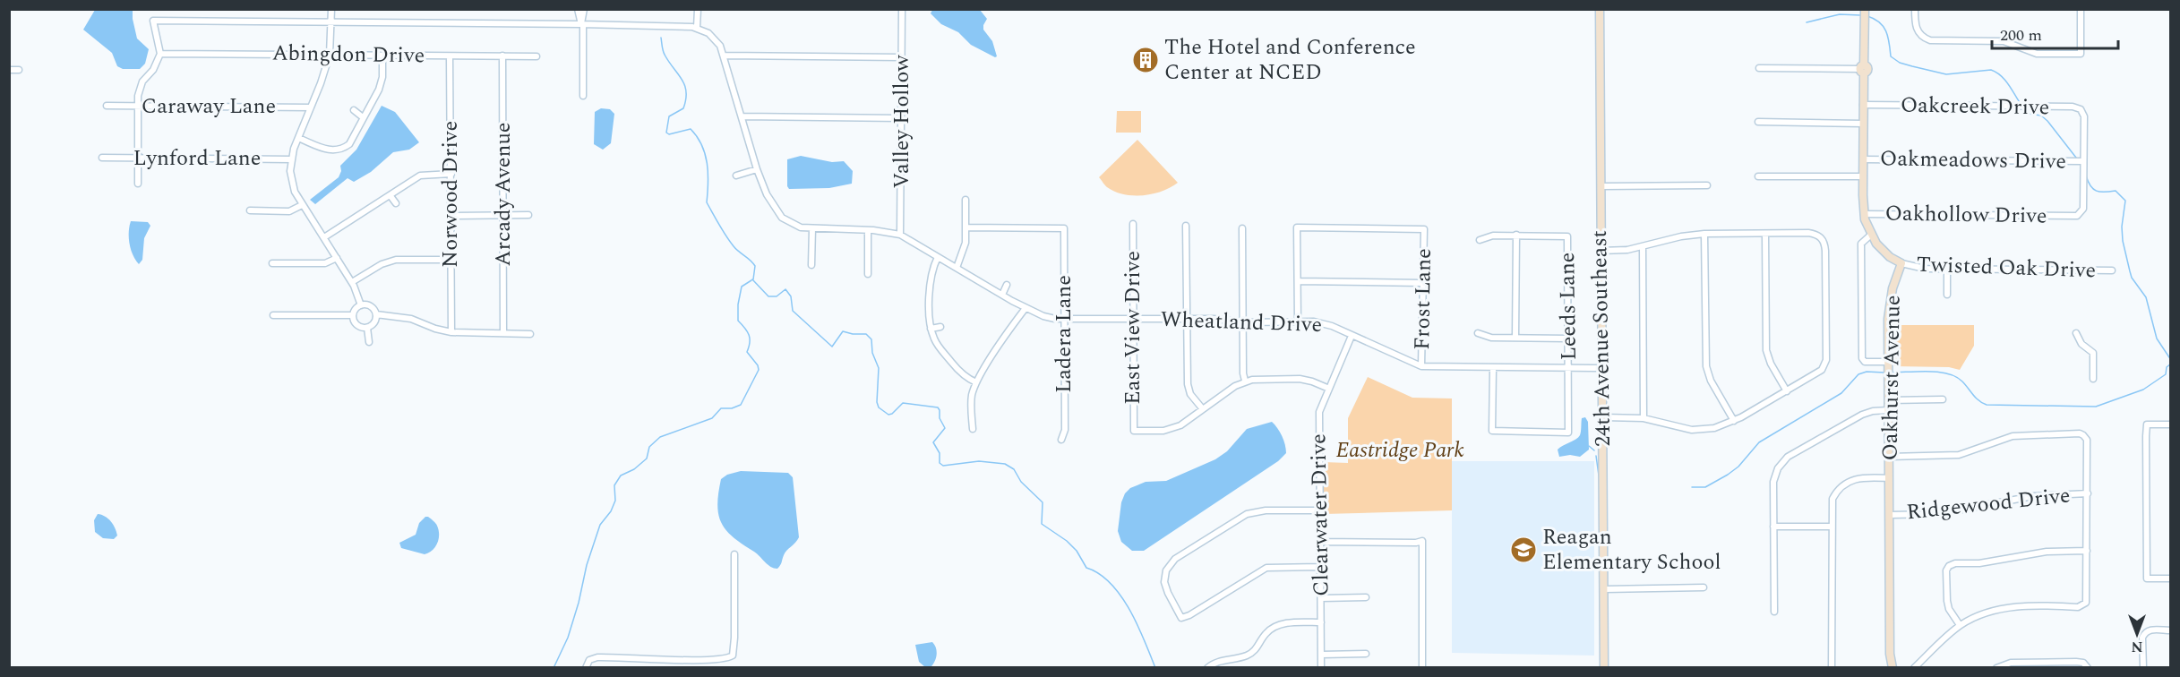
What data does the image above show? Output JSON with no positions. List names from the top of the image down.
{
  "streets": {
    "street": [
      "Abingdon Drive",
      "Caraway Lane",
      "Oakcreek Drive",
      "Valley Hollow",
      "Lynford Lane",
      "Oakmeadows Drive",
      "Norwood Drive",
      "Arcady Avenue",
      "Oakhollow Drive",
      "Twisted Oak Drive",
      "Frost Lane",
      "Leeds Lane",
      "Wheatland Drive",
      "East View Drive",
      "Ladera Lane",
      "24th Avenue Southeast",
      "Oakhurst Avenue",
      "Ridgewood Drive",
      "Clearwater Drive"
    ]
  },
  "crossings": [
    ["Abingdon Drive", "Norwood Drive"],
    ["Abingdon Drive", "Arcady Avenue"],
    ["Oakcreek Drive", "Oakmeadows Drive"],
    ["Oakcreek Drive", "Oakhollow Drive"],
    ["Valley Hollow", "Wheatland Drive"],
    ["Oakmeadows Drive", "Oakhollow Drive"],
    ["Twisted Oak Drive", "Oakhurst Avenue"],
    ["Frost Lane", "Wheatland Drive"],
    ["Leeds Lane", "Wheatland Drive"],
    ["Wheatland Drive", "East View Drive"],
    ["Wheatland Drive", "Ladera Lane"],
    ["Wheatland Drive", "24th Avenue Southeast"],
    ["Wheatland Drive", "Clearwater Drive"],
    ["Oakhurst Avenue", "Ridgewood Drive"]
  ],
  "parks": ["Eastridge Park"],
  "places": {
    "building": ["The Hotel and Conference Center at NCED"],
    "school or university": ["Reagan Elementary School"]
  },
  "scale_bar": "200 m",
  "north": "bottom"
}
